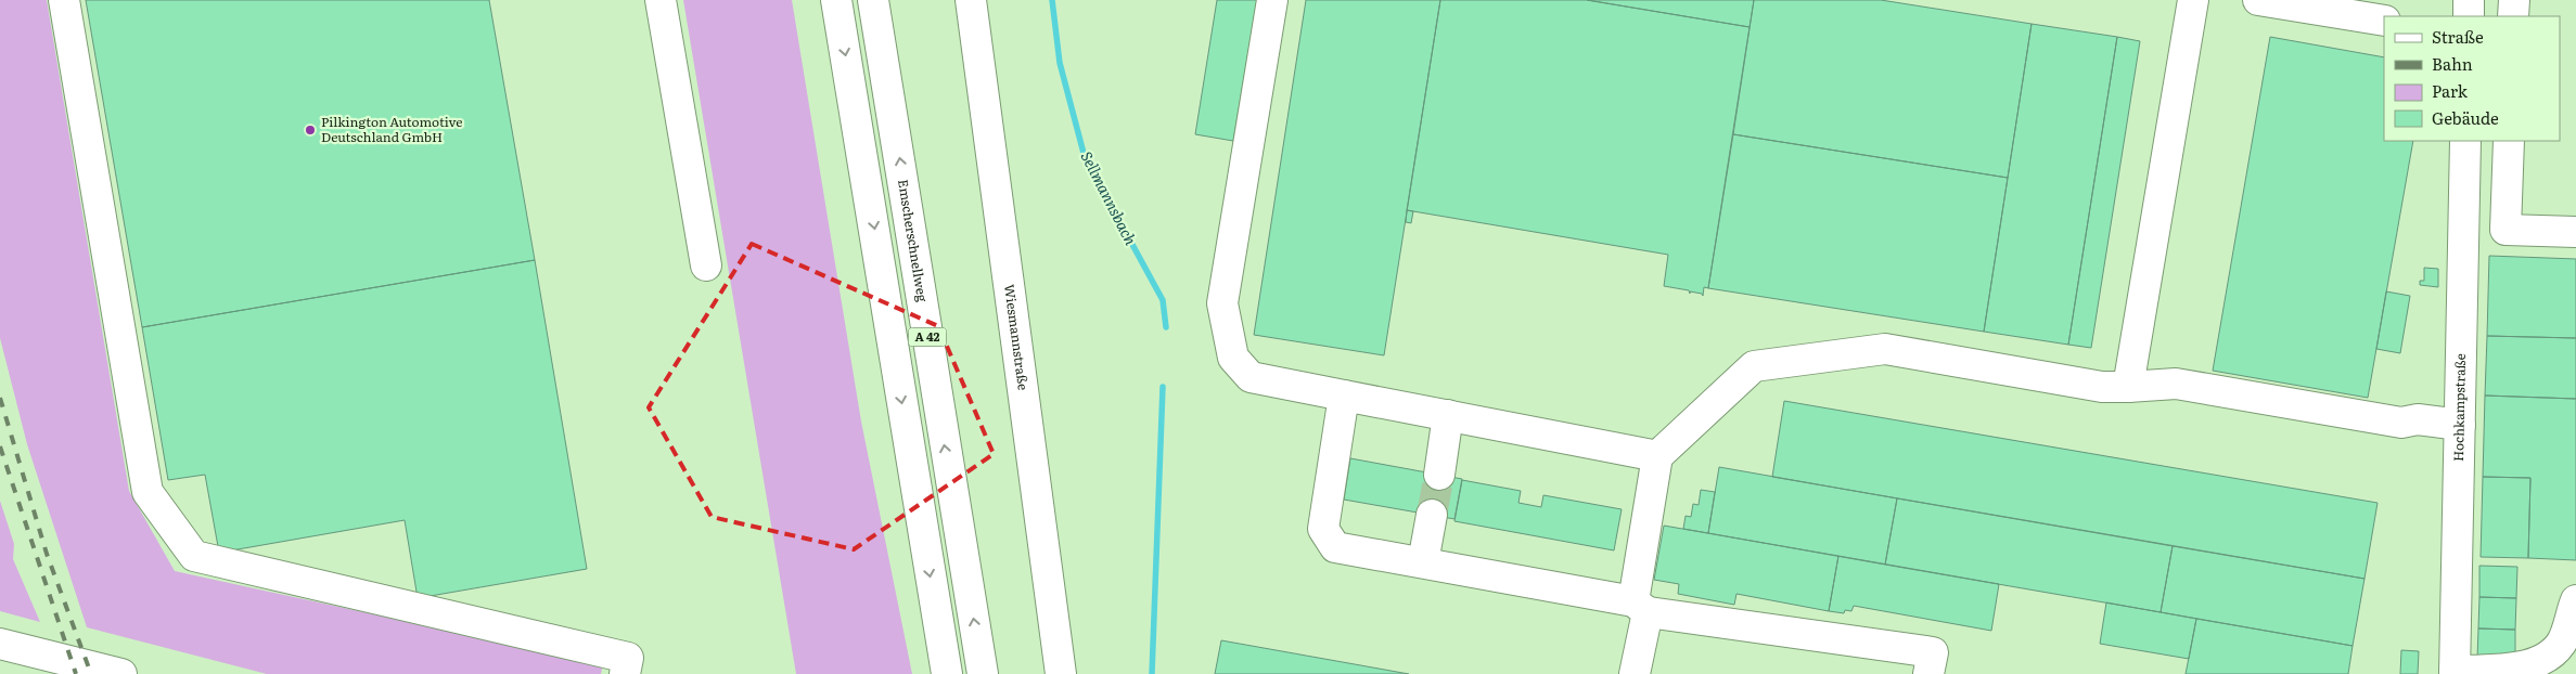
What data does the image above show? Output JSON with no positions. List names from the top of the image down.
{
  "streets": {
    "main road": [
      "Emscherschnellweg",
      "A 42",
      "Wiesmannstraße",
      "Hochkampstraße"
    ]
  },
  "water": ["Sellmannsbach"],
  "places": ["Pilkington Automotive Deutschland GmbH"],
  "legend": [
    "Straße",
    "Bahn",
    "Park",
    "Gebäude"
  ]
}
